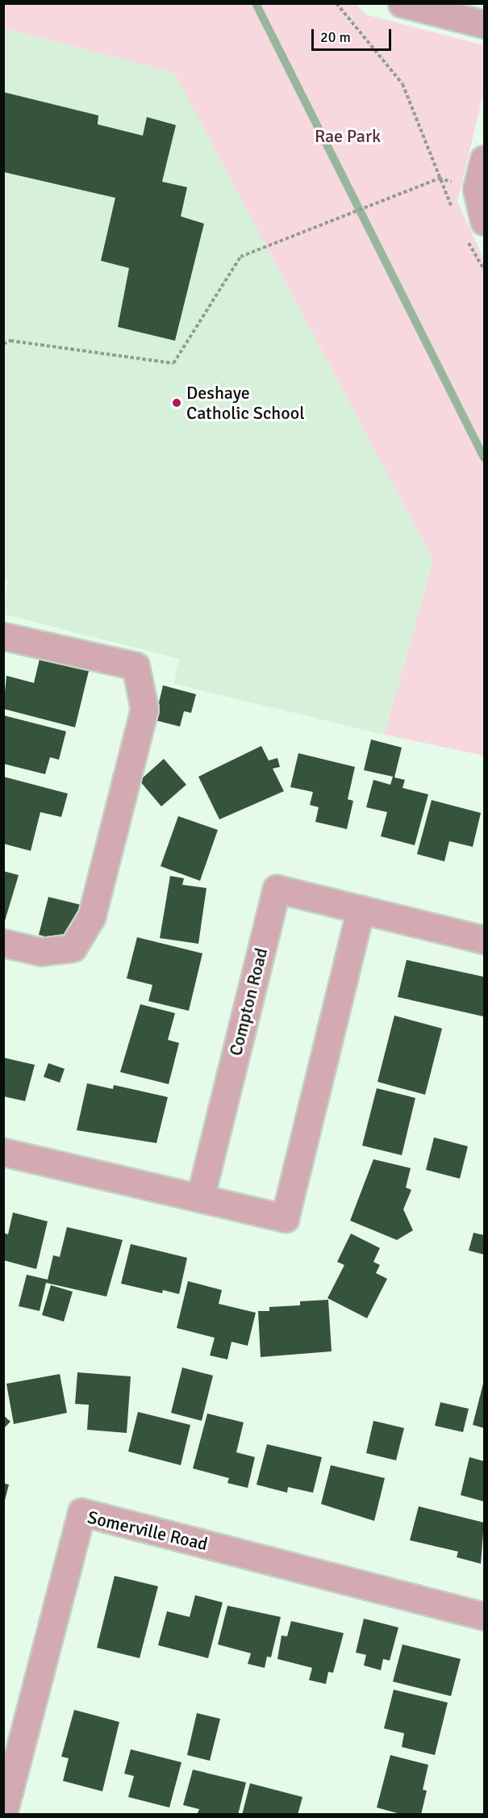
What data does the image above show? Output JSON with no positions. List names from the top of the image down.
{
  "streets": {
    "street": ["Compton Road", "Somerville Road"]
  },
  "parks": ["Rae Park"],
  "places": ["Deshaye Catholic School"],
  "scale_bar": "20 m"
}
